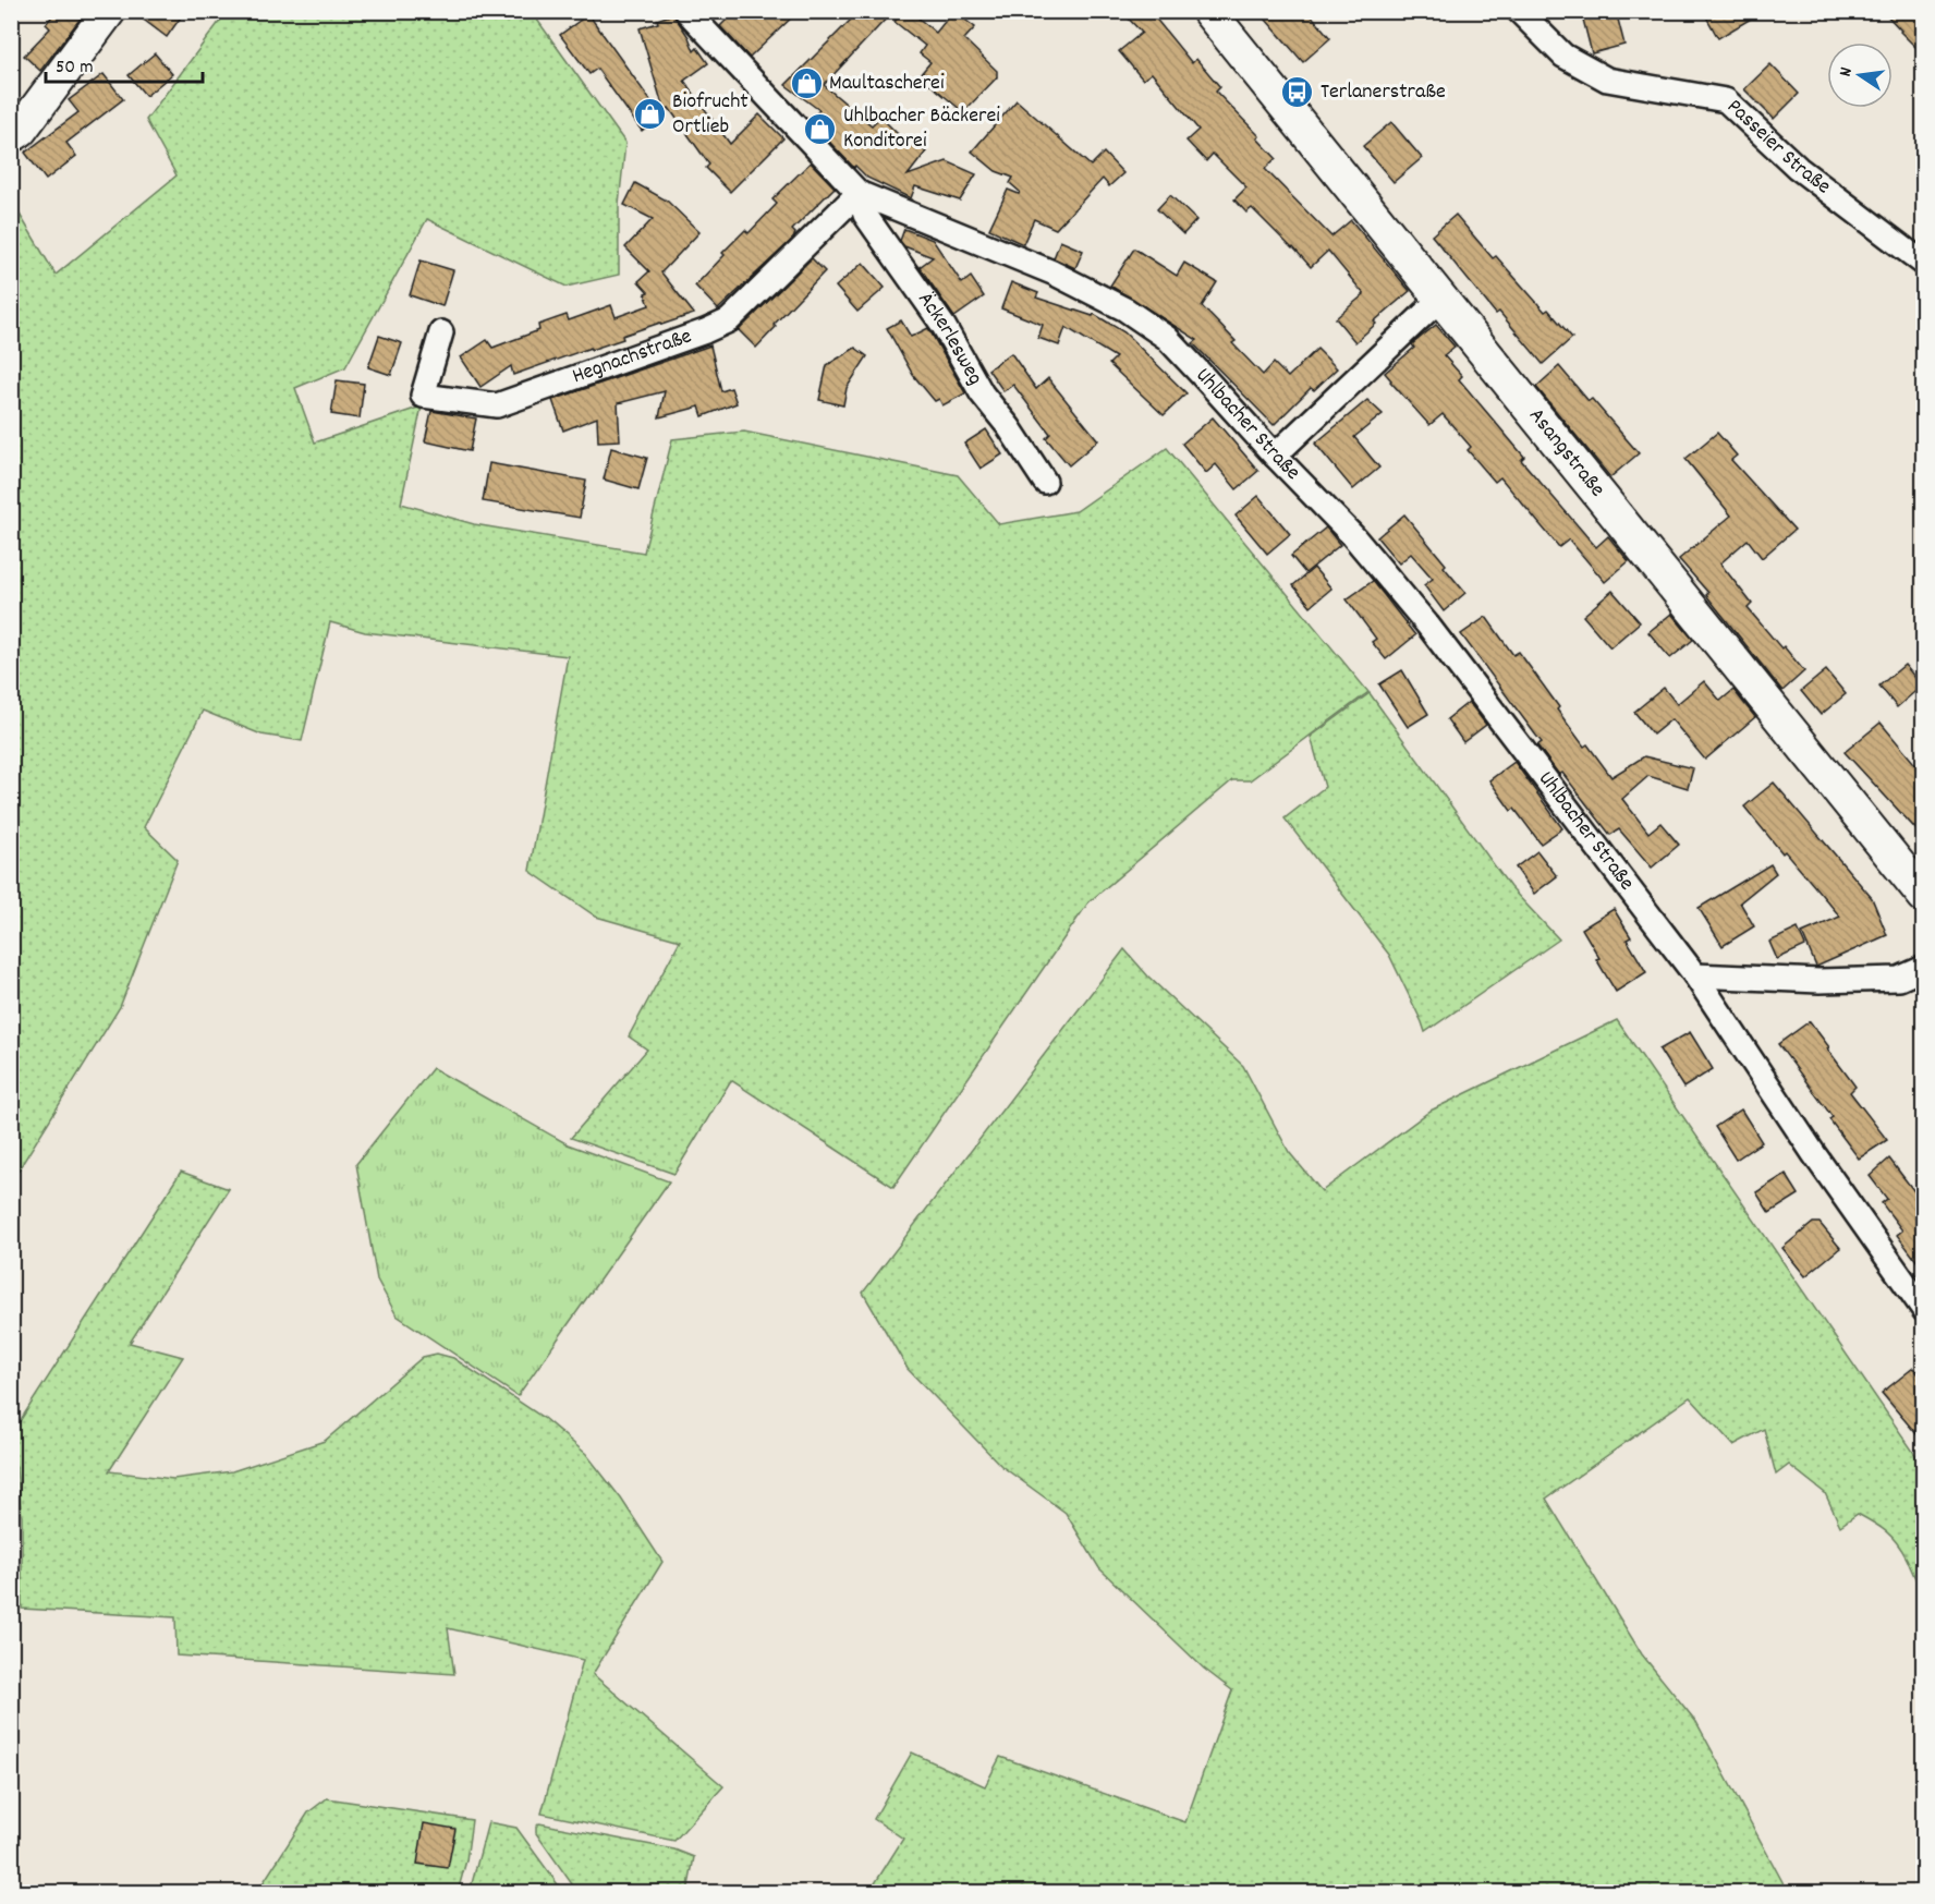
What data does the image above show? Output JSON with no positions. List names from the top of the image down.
{
  "streets": {
    "street": [
      "Passeier Straße",
      "Äckerlesweg",
      "Hegnachstraße",
      "Uhlbacher Straße",
      "Asangstraße"
    ]
  },
  "crossings": [
    ["Äckerlesweg", "Hegnachstraße"],
    ["Äckerlesweg", "Uhlbacher Straße"],
    ["Hegnachstraße", "Uhlbacher Straße"]
  ],
  "places": {
    "shop": ["Maultascherei", "Biofrucht Ortlieb", "Uhlbacher Bäckerei Konditorei"],
    "bus stop": ["Terlanerstraße"]
  },
  "scale_bar": "50 m",
  "north": "left"
}
